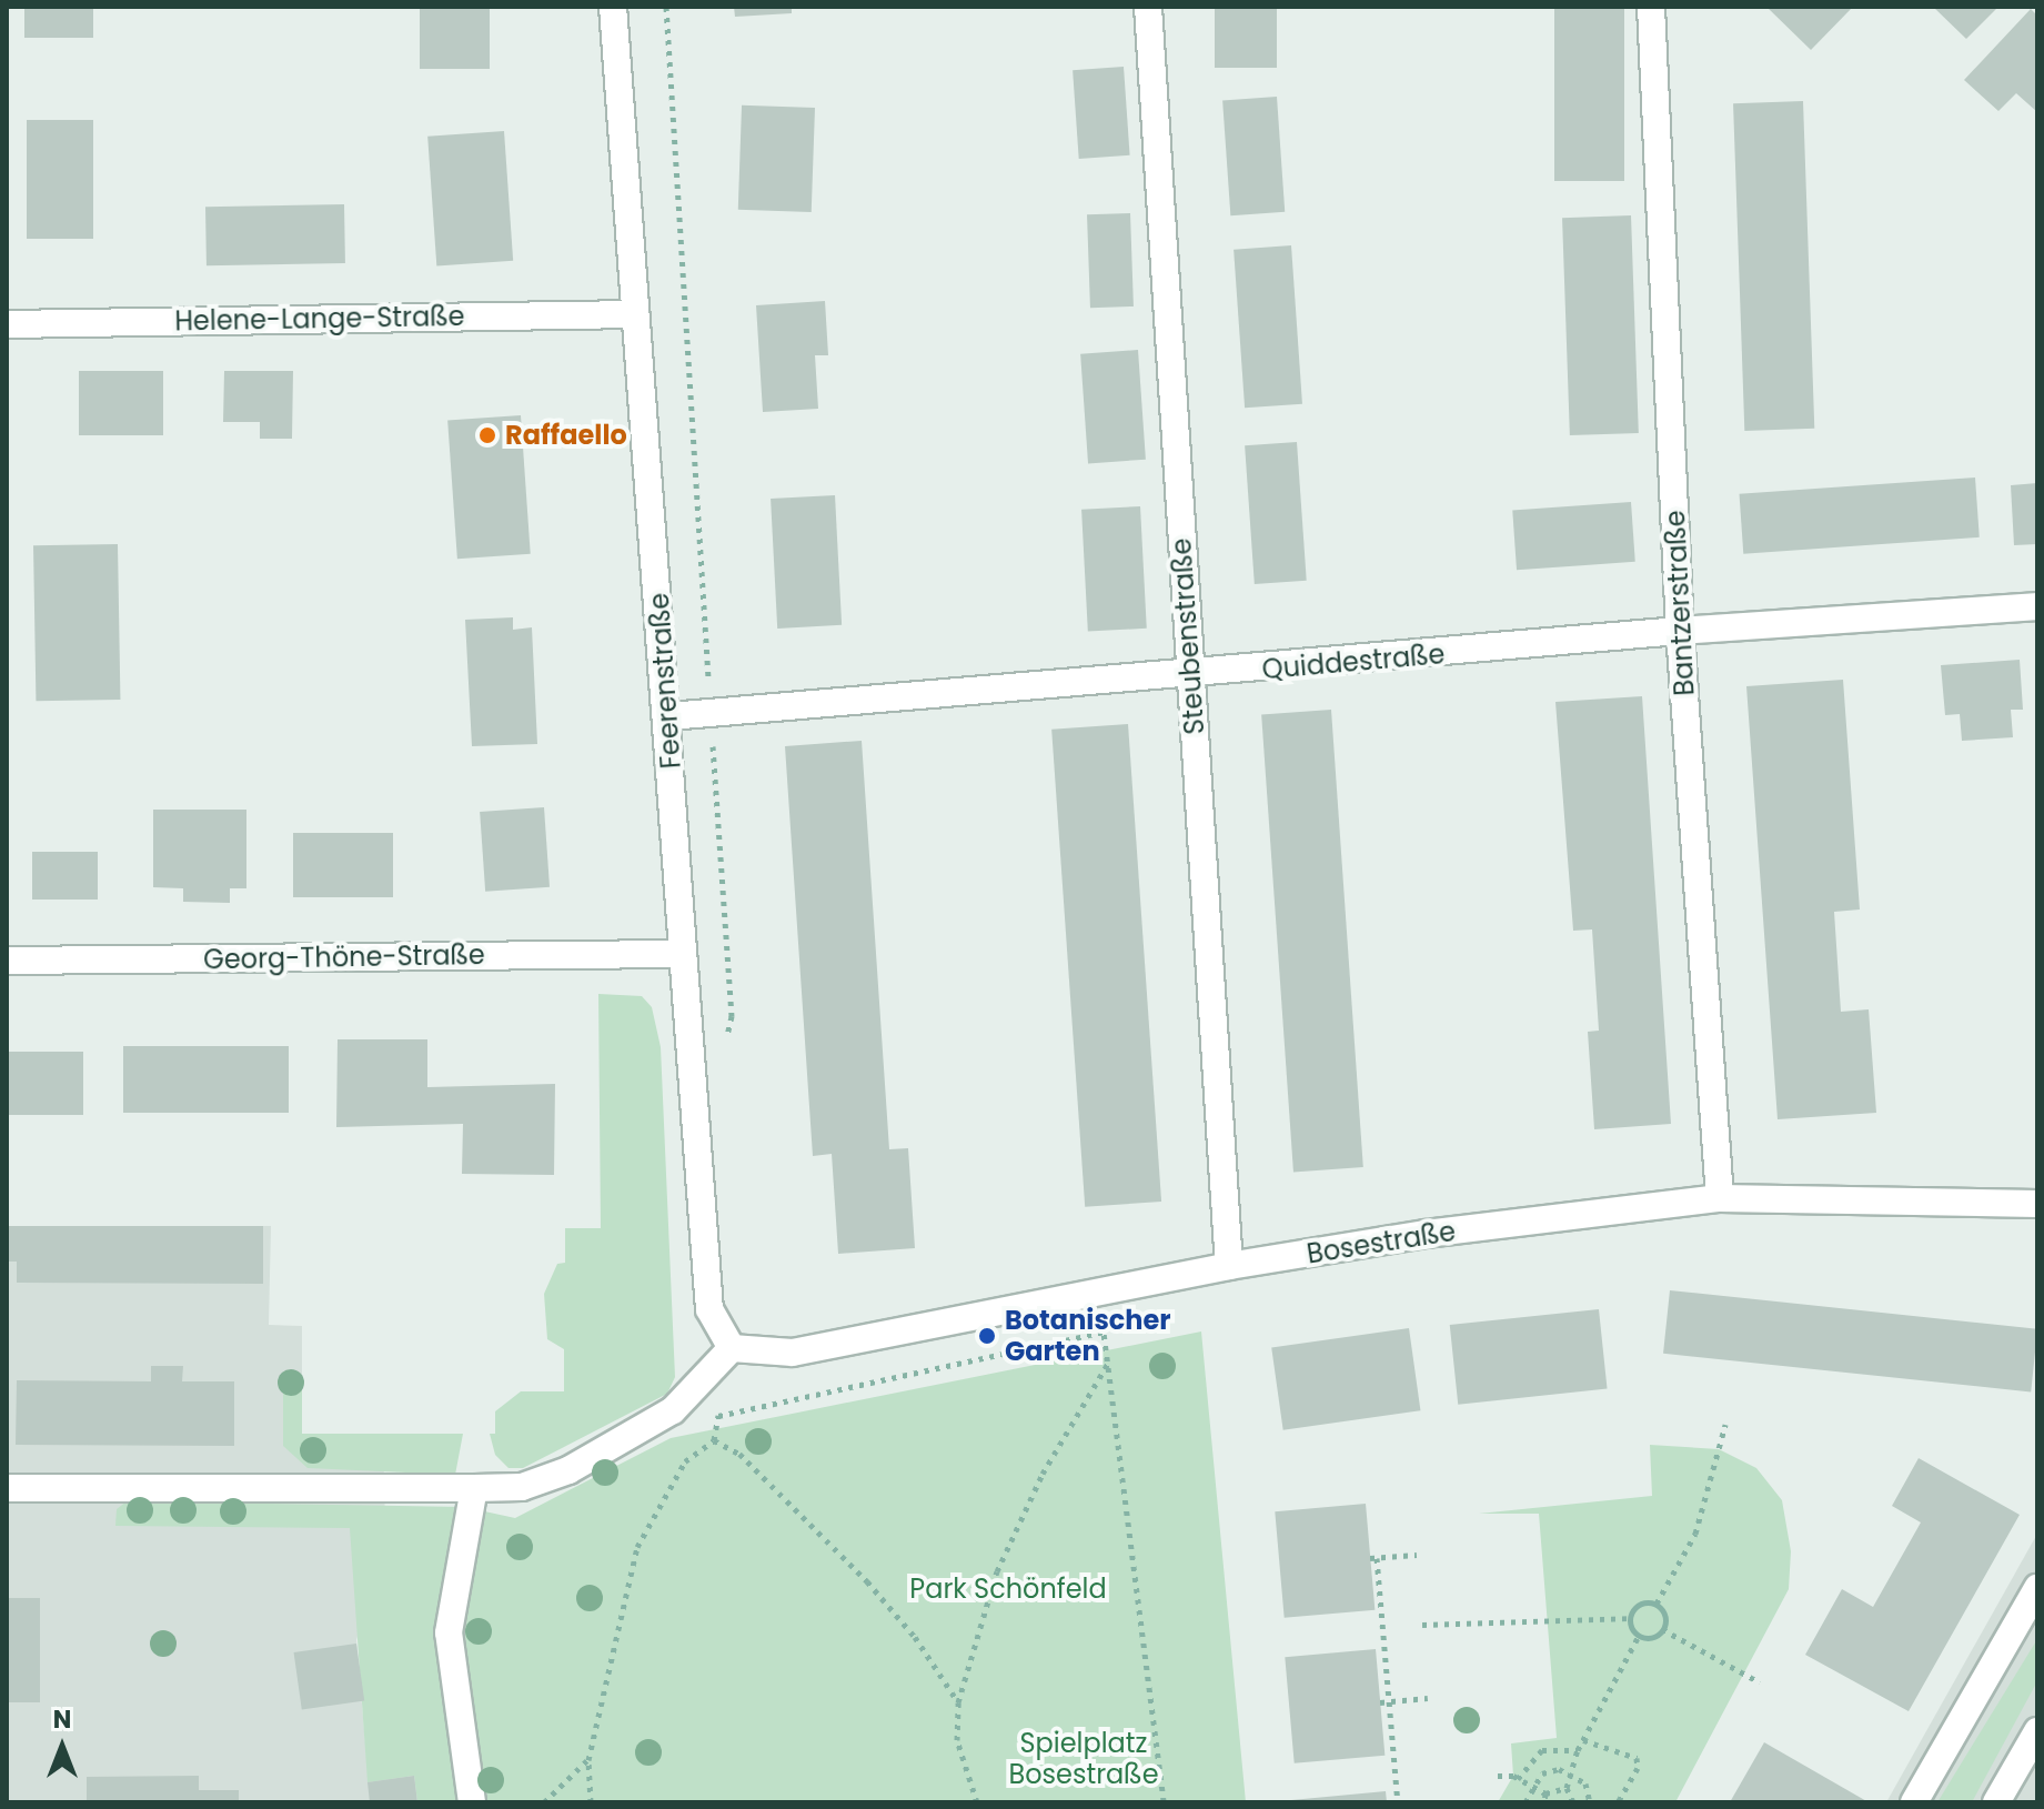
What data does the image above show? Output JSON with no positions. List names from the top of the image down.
{
  "streets": {
    "street": [
      "Helene-Lange-Straße",
      "Bantzerstraße",
      "Steubenstraße",
      "Quiddestraße",
      "Feerenstraße",
      "Georg-Thöne-Straße",
      "Bosestraße"
    ]
  },
  "crossings": [
    ["Helene-Lange-Straße", "Feerenstraße"],
    ["Bantzerstraße", "Quiddestraße"],
    ["Bantzerstraße", "Bosestraße"],
    ["Steubenstraße", "Quiddestraße"],
    ["Steubenstraße", "Bosestraße"],
    ["Quiddestraße", "Feerenstraße"],
    ["Feerenstraße", "Georg-Thöne-Straße"],
    ["Feerenstraße", "Bosestraße"]
  ],
  "parks": ["Park Schönfeld", "Spielplatz Bosestraße"],
  "places": ["Raffaello", "Botanischer Garten"],
  "north": "top"
}
